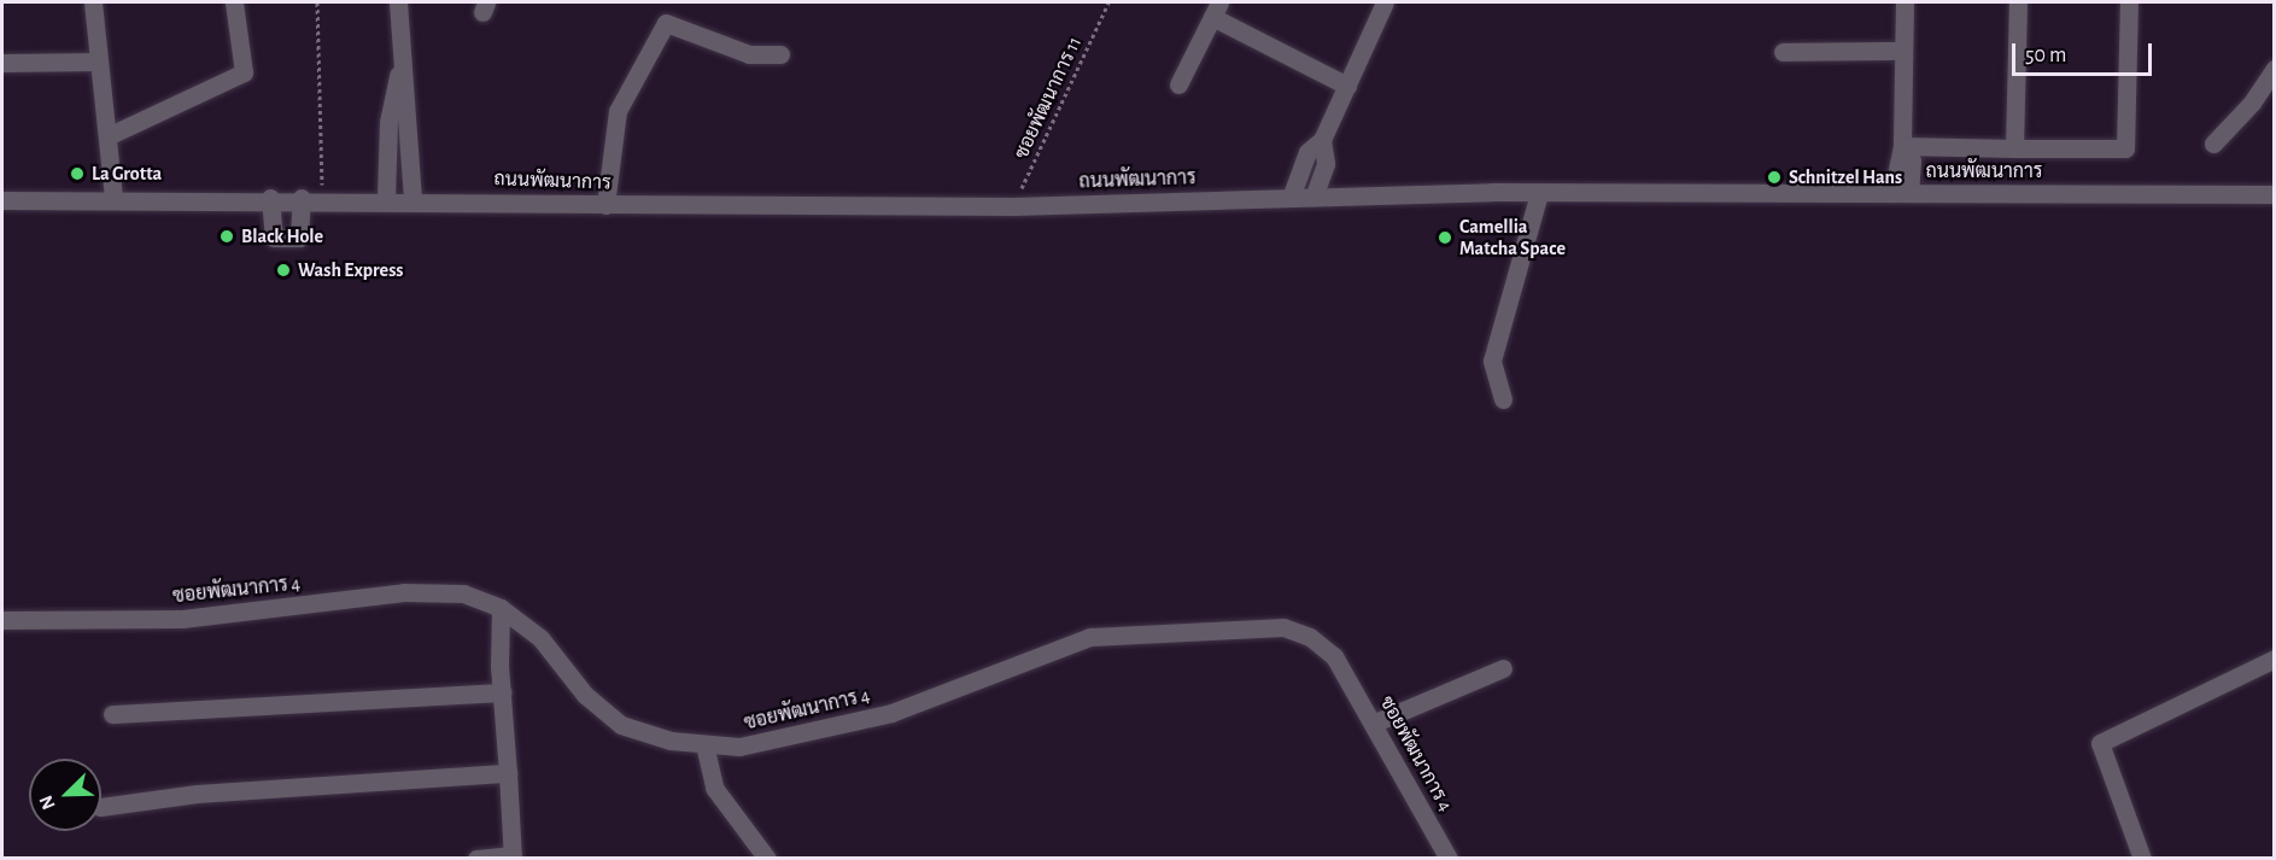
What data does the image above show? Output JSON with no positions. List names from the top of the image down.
{
  "streets": {
    "street": ["ถนนพัฒนาการ", "ซอยพัฒนาการ 4"],
    "path": ["ซอยพัฒนาการ 11"]
  },
  "crossings": [
    ["ซอยพัฒนาการ 11", "ถนนพัฒนาการ"]
  ],
  "places": [
    "La Grotta",
    "Schnitzel Hans",
    "Black Hole",
    "Camellia Matcha Space",
    "Wash Express"
  ],
  "scale_bar": "50 m",
  "north": "bottom left"
}
